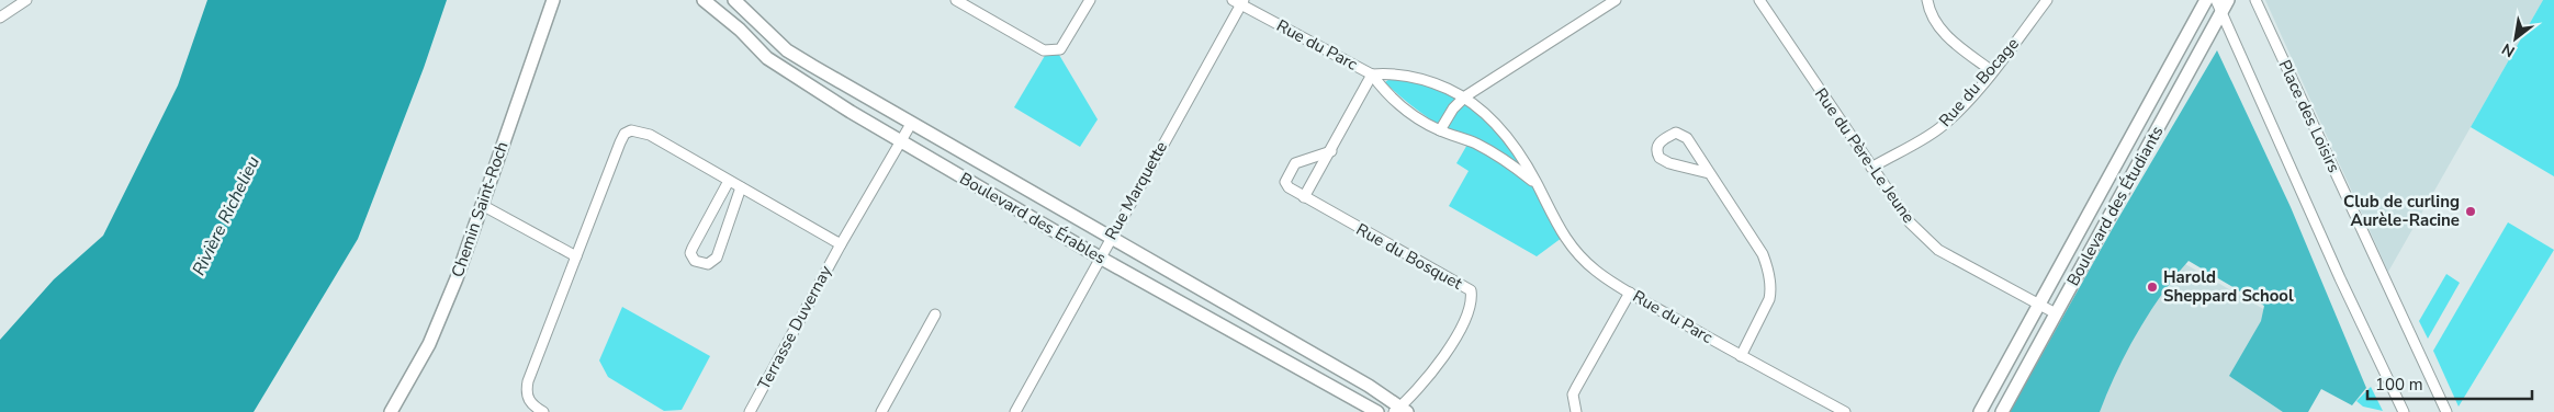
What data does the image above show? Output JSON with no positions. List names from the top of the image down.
{
  "streets": {
    "street": [
      "Rue du Parc",
      "Rue du Bocage",
      "Place des Loisirs",
      "Rue du Père-Le Jeune",
      "Rue Marquette",
      "Boulevard des Étudiants",
      "Chemin Saint-Roch",
      "Boulevard des Érables",
      "Rue du Bosquet",
      "Terrasse Duvernay"
    ]
  },
  "crossings": [
    ["Rue du Parc", "Rue Marquette"],
    ["Rue du Bocage", "Rue du Père-Le Jeune"],
    ["Rue du Père-Le Jeune", "Boulevard des Étudiants"],
    ["Rue Marquette", "Boulevard des Érables"],
    ["Boulevard des Érables", "Rue du Bosquet"],
    ["Boulevard des Érables", "Terrasse Duvernay"]
  ],
  "water": ["Rivière Richelieu"],
  "places": ["Club de curling Aurèle-Racine", "Harold Sheppard School"],
  "scale_bar": "100 m",
  "north": "bottom left"
}
